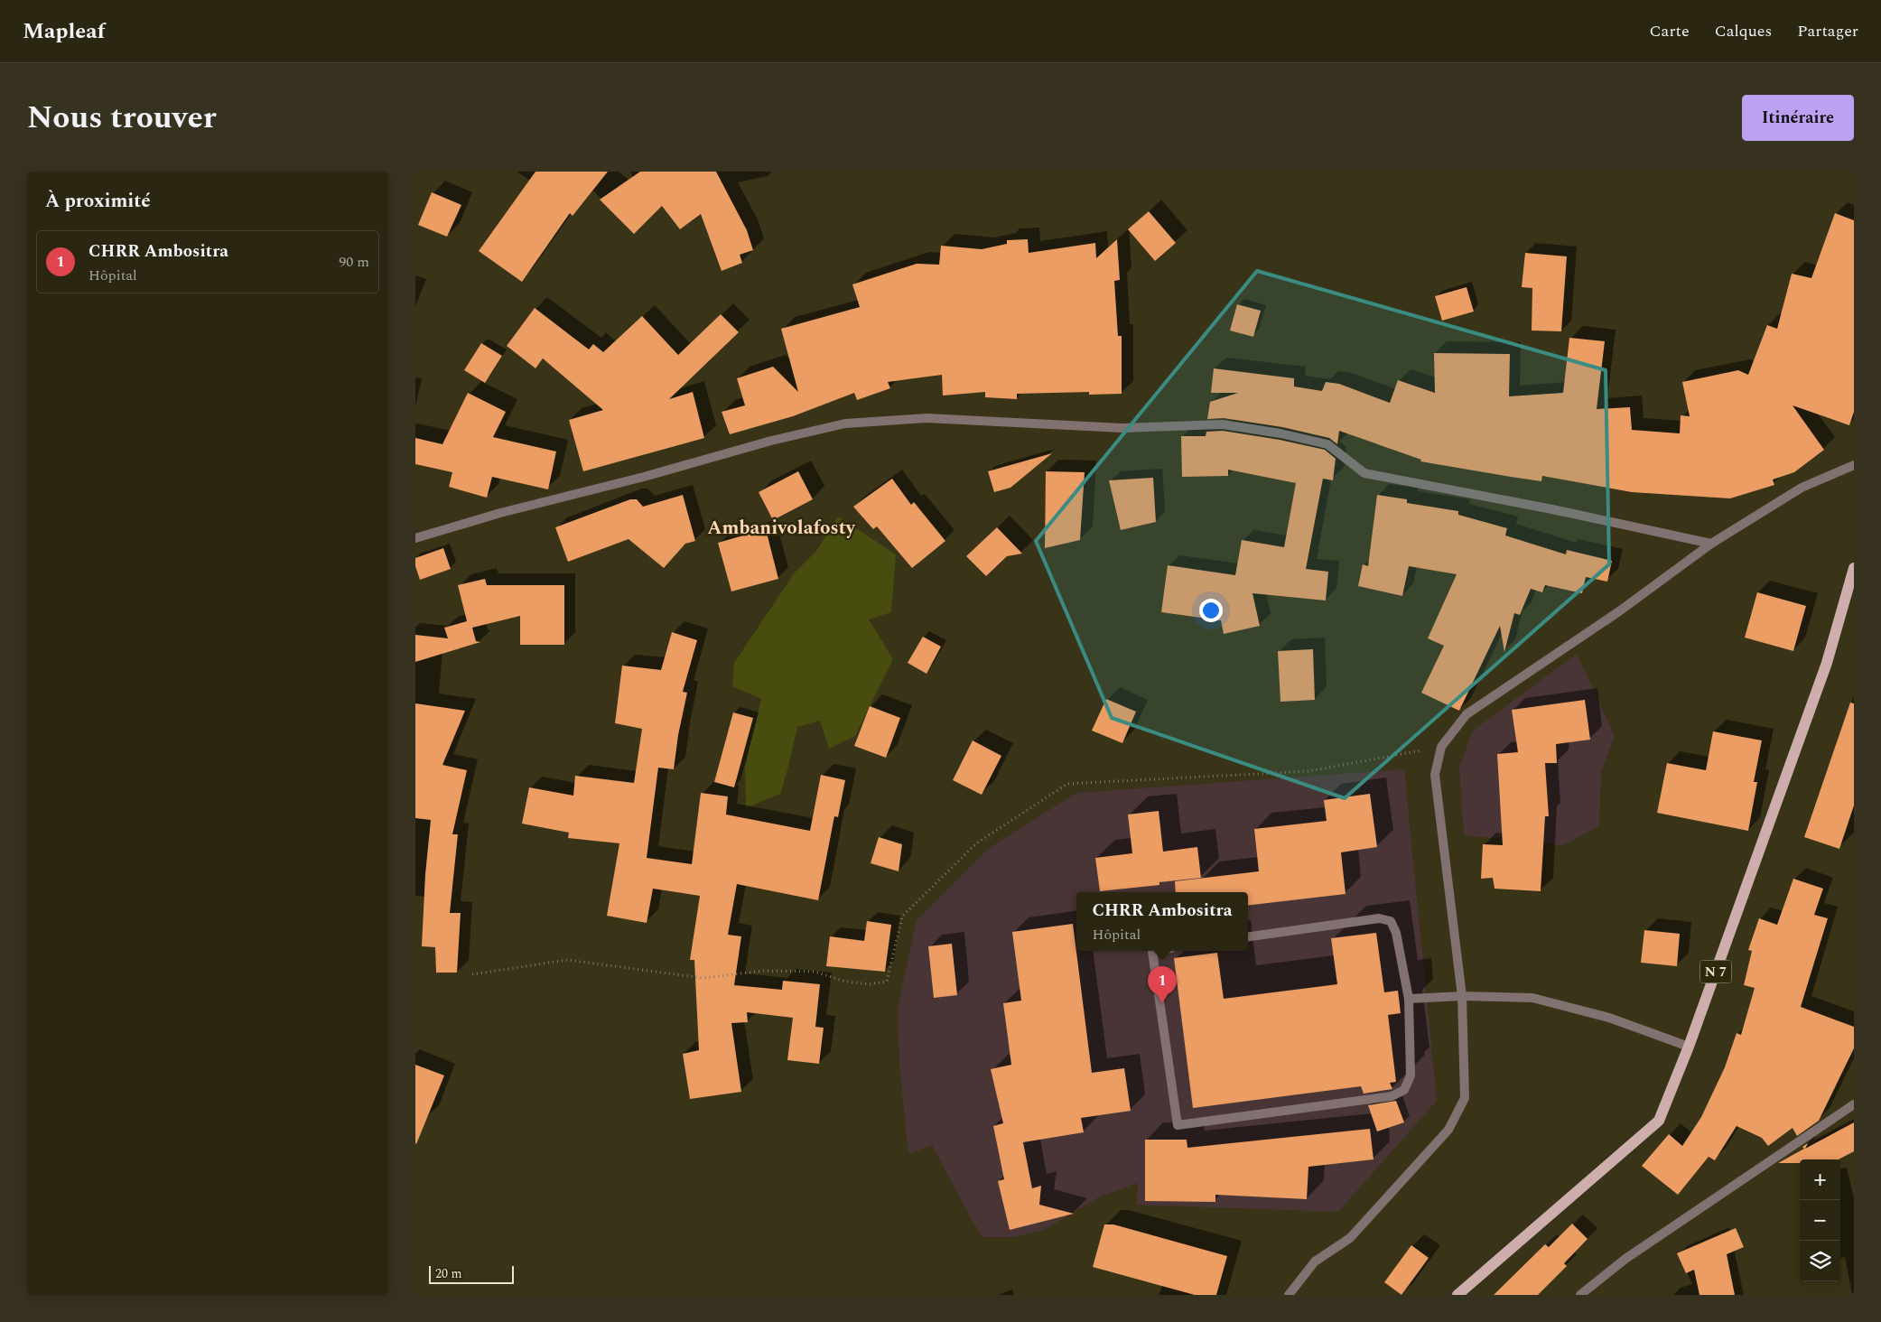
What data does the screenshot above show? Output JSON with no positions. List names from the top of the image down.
{
  "streets": {
    "main road": ["N 7"]
  },
  "districts": ["Ambanivolafosty"],
  "scale_bar": "20 m",
  "page": {
    "header": "Mapleaf",
    "nav": ["Carte", "Calques", "Partager"],
    "title": "Nous trouver",
    "buttons": "Itinéraire",
    "heading": "À proximité",
    "list": [
      {
        "mark": "1",
        "name": "CHRR Ambositra",
        "note": "Hôpital",
        "value": "90 m"
      }
    ],
    "popup": ["CHRR Ambositra", "Hôpital"],
    "pins": "1",
    "map_buttons": ["+", "−"],
    "scale": "20 m"
  }
}
